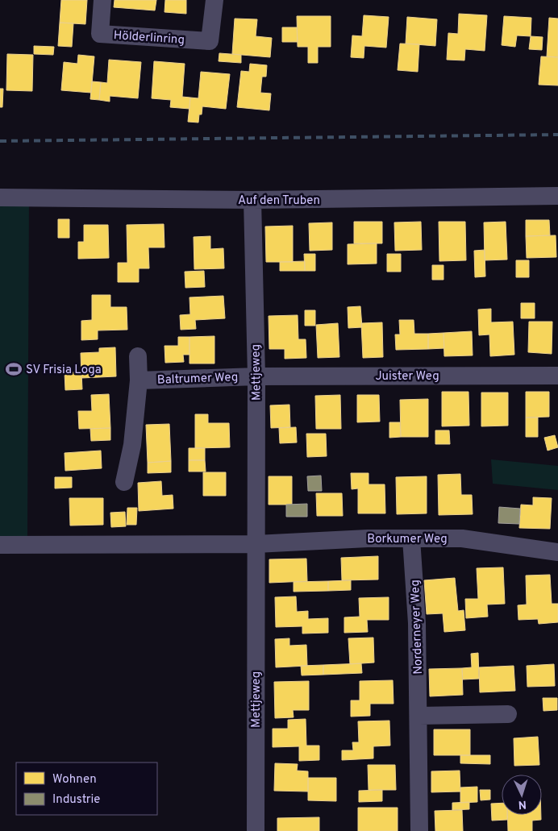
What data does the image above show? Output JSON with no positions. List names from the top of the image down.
{
  "streets": {
    "street": [
      "Hölderlinring",
      "Auf den Truben",
      "Mettjeweg",
      "Juister Weg",
      "Baltrumer Weg",
      "Borkumer Weg",
      "Norderneyer Weg"
    ]
  },
  "crossings": [
    ["Auf den Truben", "Mettjeweg"],
    ["Mettjeweg", "Juister Weg"],
    ["Mettjeweg", "Baltrumer Weg"],
    ["Mettjeweg", "Borkumer Weg"],
    ["Juister Weg", "Baltrumer Weg"],
    ["Borkumer Weg", "Norderneyer Weg"]
  ],
  "places": {
    "sports": ["SV Frisia Loga"]
  },
  "legend": ["Wohnen", "Industrie"],
  "north": "bottom"
}
